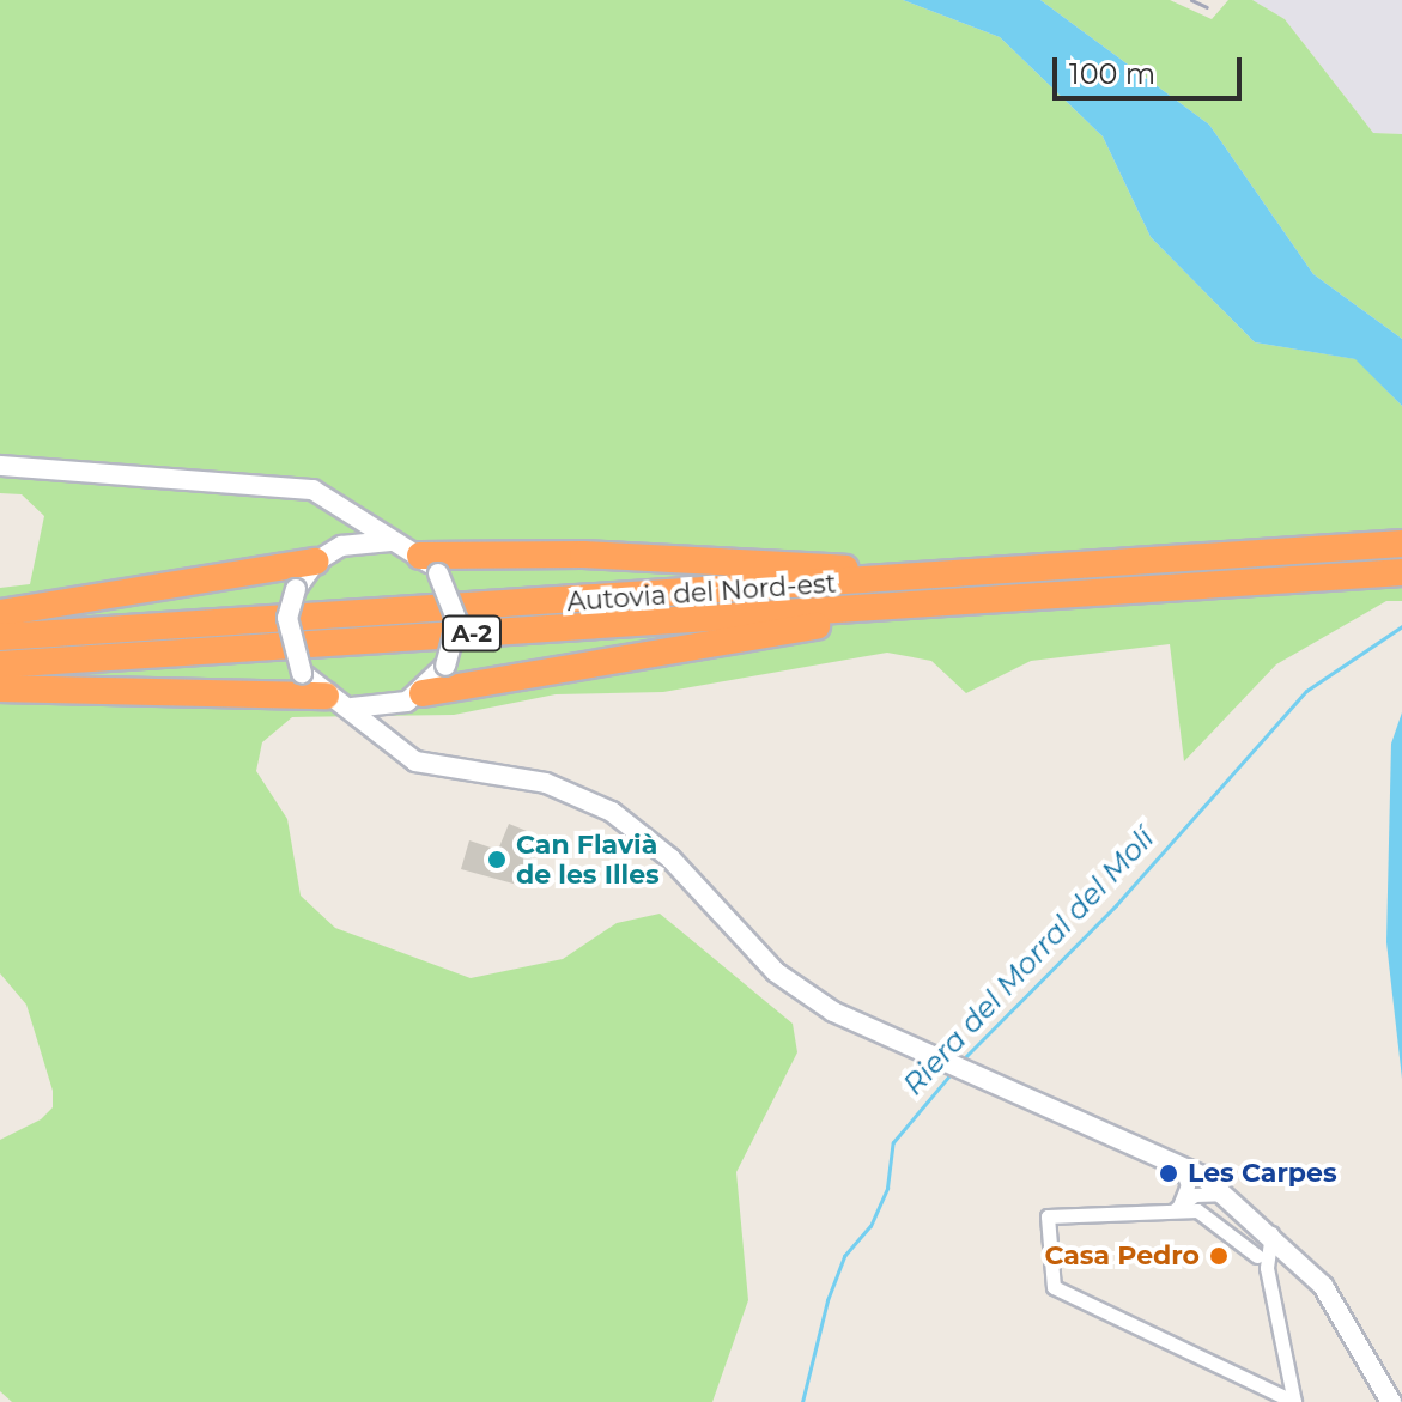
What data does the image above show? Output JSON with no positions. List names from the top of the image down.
{
  "streets": {
    "highway": ["Autovia del Nord-est", "A-2"]
  },
  "water": ["Riera del Morral del Molí"],
  "places": ["Can Flavià de les Illes", "Les Carpes", "Casa Pedro"],
  "scale_bar": "100 m"
}
